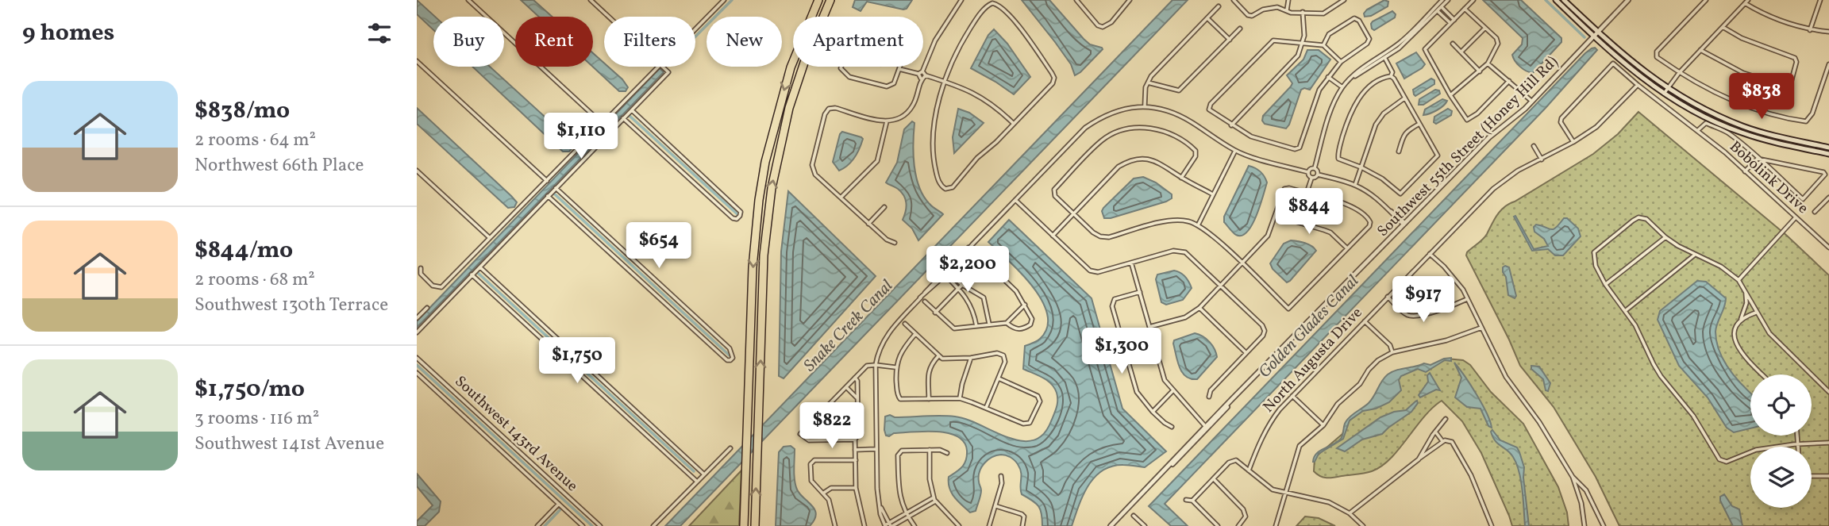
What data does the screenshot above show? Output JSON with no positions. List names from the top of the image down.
{
  "streets": {
    "street": [
      "Southwest 55th Street (Honey Hill Rd)",
      "Bobolink Drive",
      "North Augusta Drive",
      "Southwest 143rd Avenue"
    ]
  },
  "crossings": [
    ["Bobolink Drive", "North Augusta Drive"]
  ],
  "water": ["Snake Creek Canal", "Golden Glades Canal"],
  "page": {
    "heading": "9 homes",
    "chip": [
      "Buy",
      "Rent",
      "Filters",
      "New",
      "Apartment"
    ],
    "list": [
      {
        "name": "$838/mo",
        "note": "2 rooms · 64 m² · Northwest 66th Place"
      },
      {
        "name": "$844/mo",
        "note": "2 rooms · 68 m² · Southwest 130th Terrace"
      },
      {
        "name": "$1,750/mo",
        "note": "3 rooms · 116 m² · Southwest 141st Avenue"
      }
    ],
    "price": [
      "$838",
      "$1,110",
      "$844",
      "$654",
      "$2,200",
      "$917",
      "$1,300",
      "$1,750",
      "$822"
    ]
  }
}
